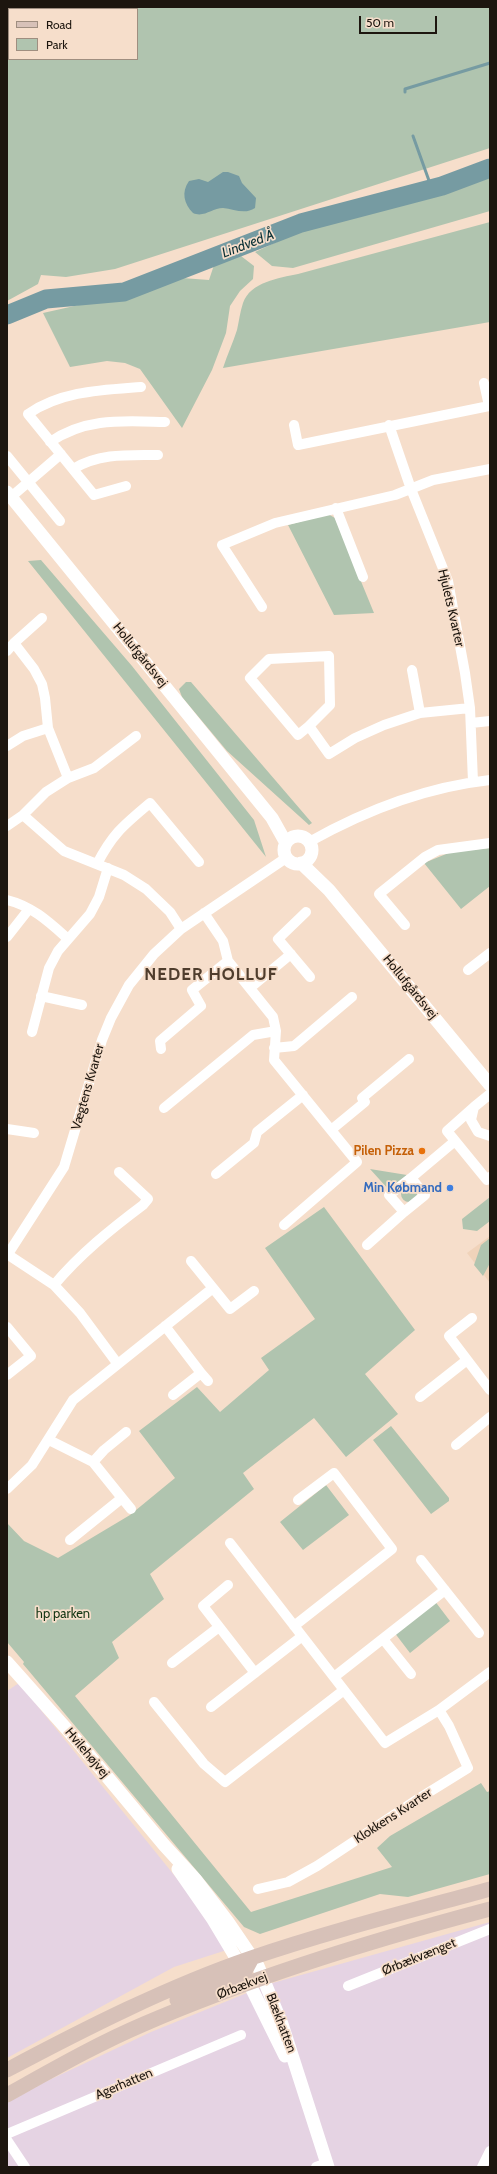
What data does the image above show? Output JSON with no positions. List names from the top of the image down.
{
  "streets": {
    "main road": ["Ørbækvej"],
    "street": [
      "Hjulets Kvarter",
      "Hollufgårdsvej",
      "Vægtens Kvarter",
      "Hvilehøjvej",
      "Klokkens Kvarter",
      "Ørbækvænget",
      "Blækhatten",
      "Agerhatten"
    ]
  },
  "crossings": [
    ["Hollufgårdsvej", "Vægtens Kvarter"],
    ["Hvilehøjvej", "Ørbækvej"],
    ["Hvilehøjvej", "Blækhatten"],
    ["Ørbækvej", "Blækhatten"]
  ],
  "districts": ["NEDER HOLLUF"],
  "water": ["Lindved Å"],
  "parks": ["hp parken"],
  "places": ["Pilen Pizza", "Min Købmand"],
  "legend": ["Road", "Park"],
  "scale_bar": "50 m"
}
